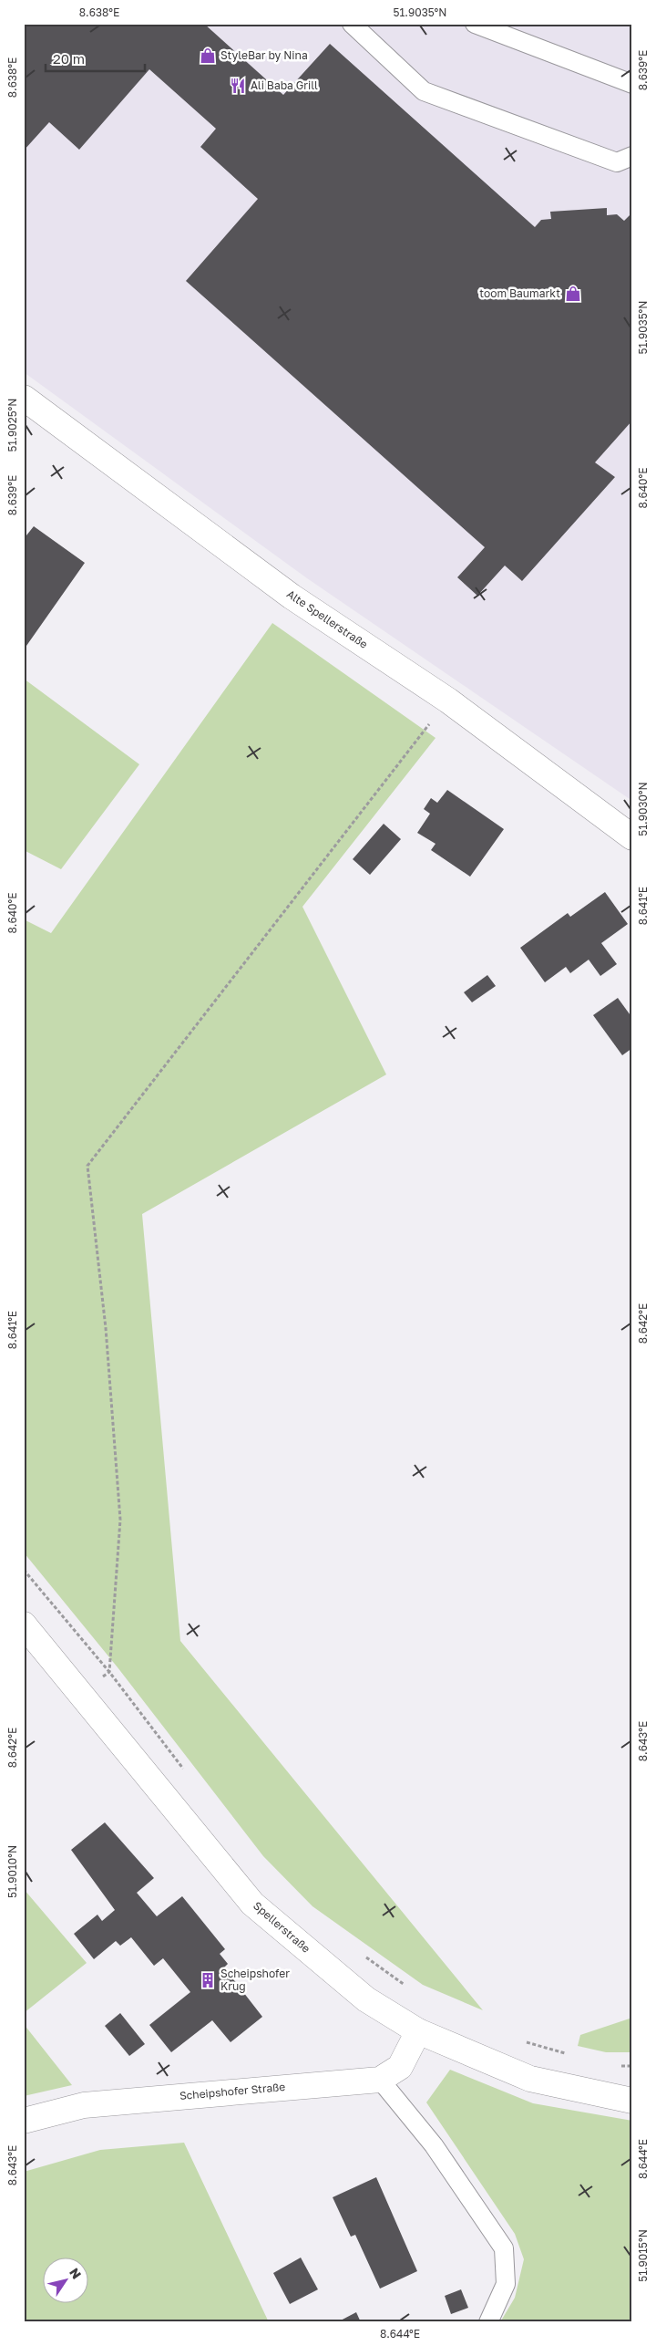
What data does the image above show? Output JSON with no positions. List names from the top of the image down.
{
  "streets": {
    "street": ["Alte Spellerstraße", "Spellerstraße", "Scheipshofer Straße"]
  },
  "crossings": [
    ["Spellerstraße", "Scheipshofer Straße"]
  ],
  "places": {
    "shop": ["StyleBar by Nina", "toom Baumarkt"],
    "restaurant": ["Ali Baba Grill"],
    "building": ["Scheipshofer Krug"]
  },
  "scale_bar": "20 m",
  "north": "top right",
  "coordinates": [
    "8.638°E",
    "51.9035°N",
    "8.639°E",
    "51.9025°N",
    "8.640°E",
    "51.9030°N",
    "8.641°E",
    "8.642°E",
    "8.643°E",
    "51.9010°N",
    "8.644°E",
    "51.9015°N"
  ]
}
